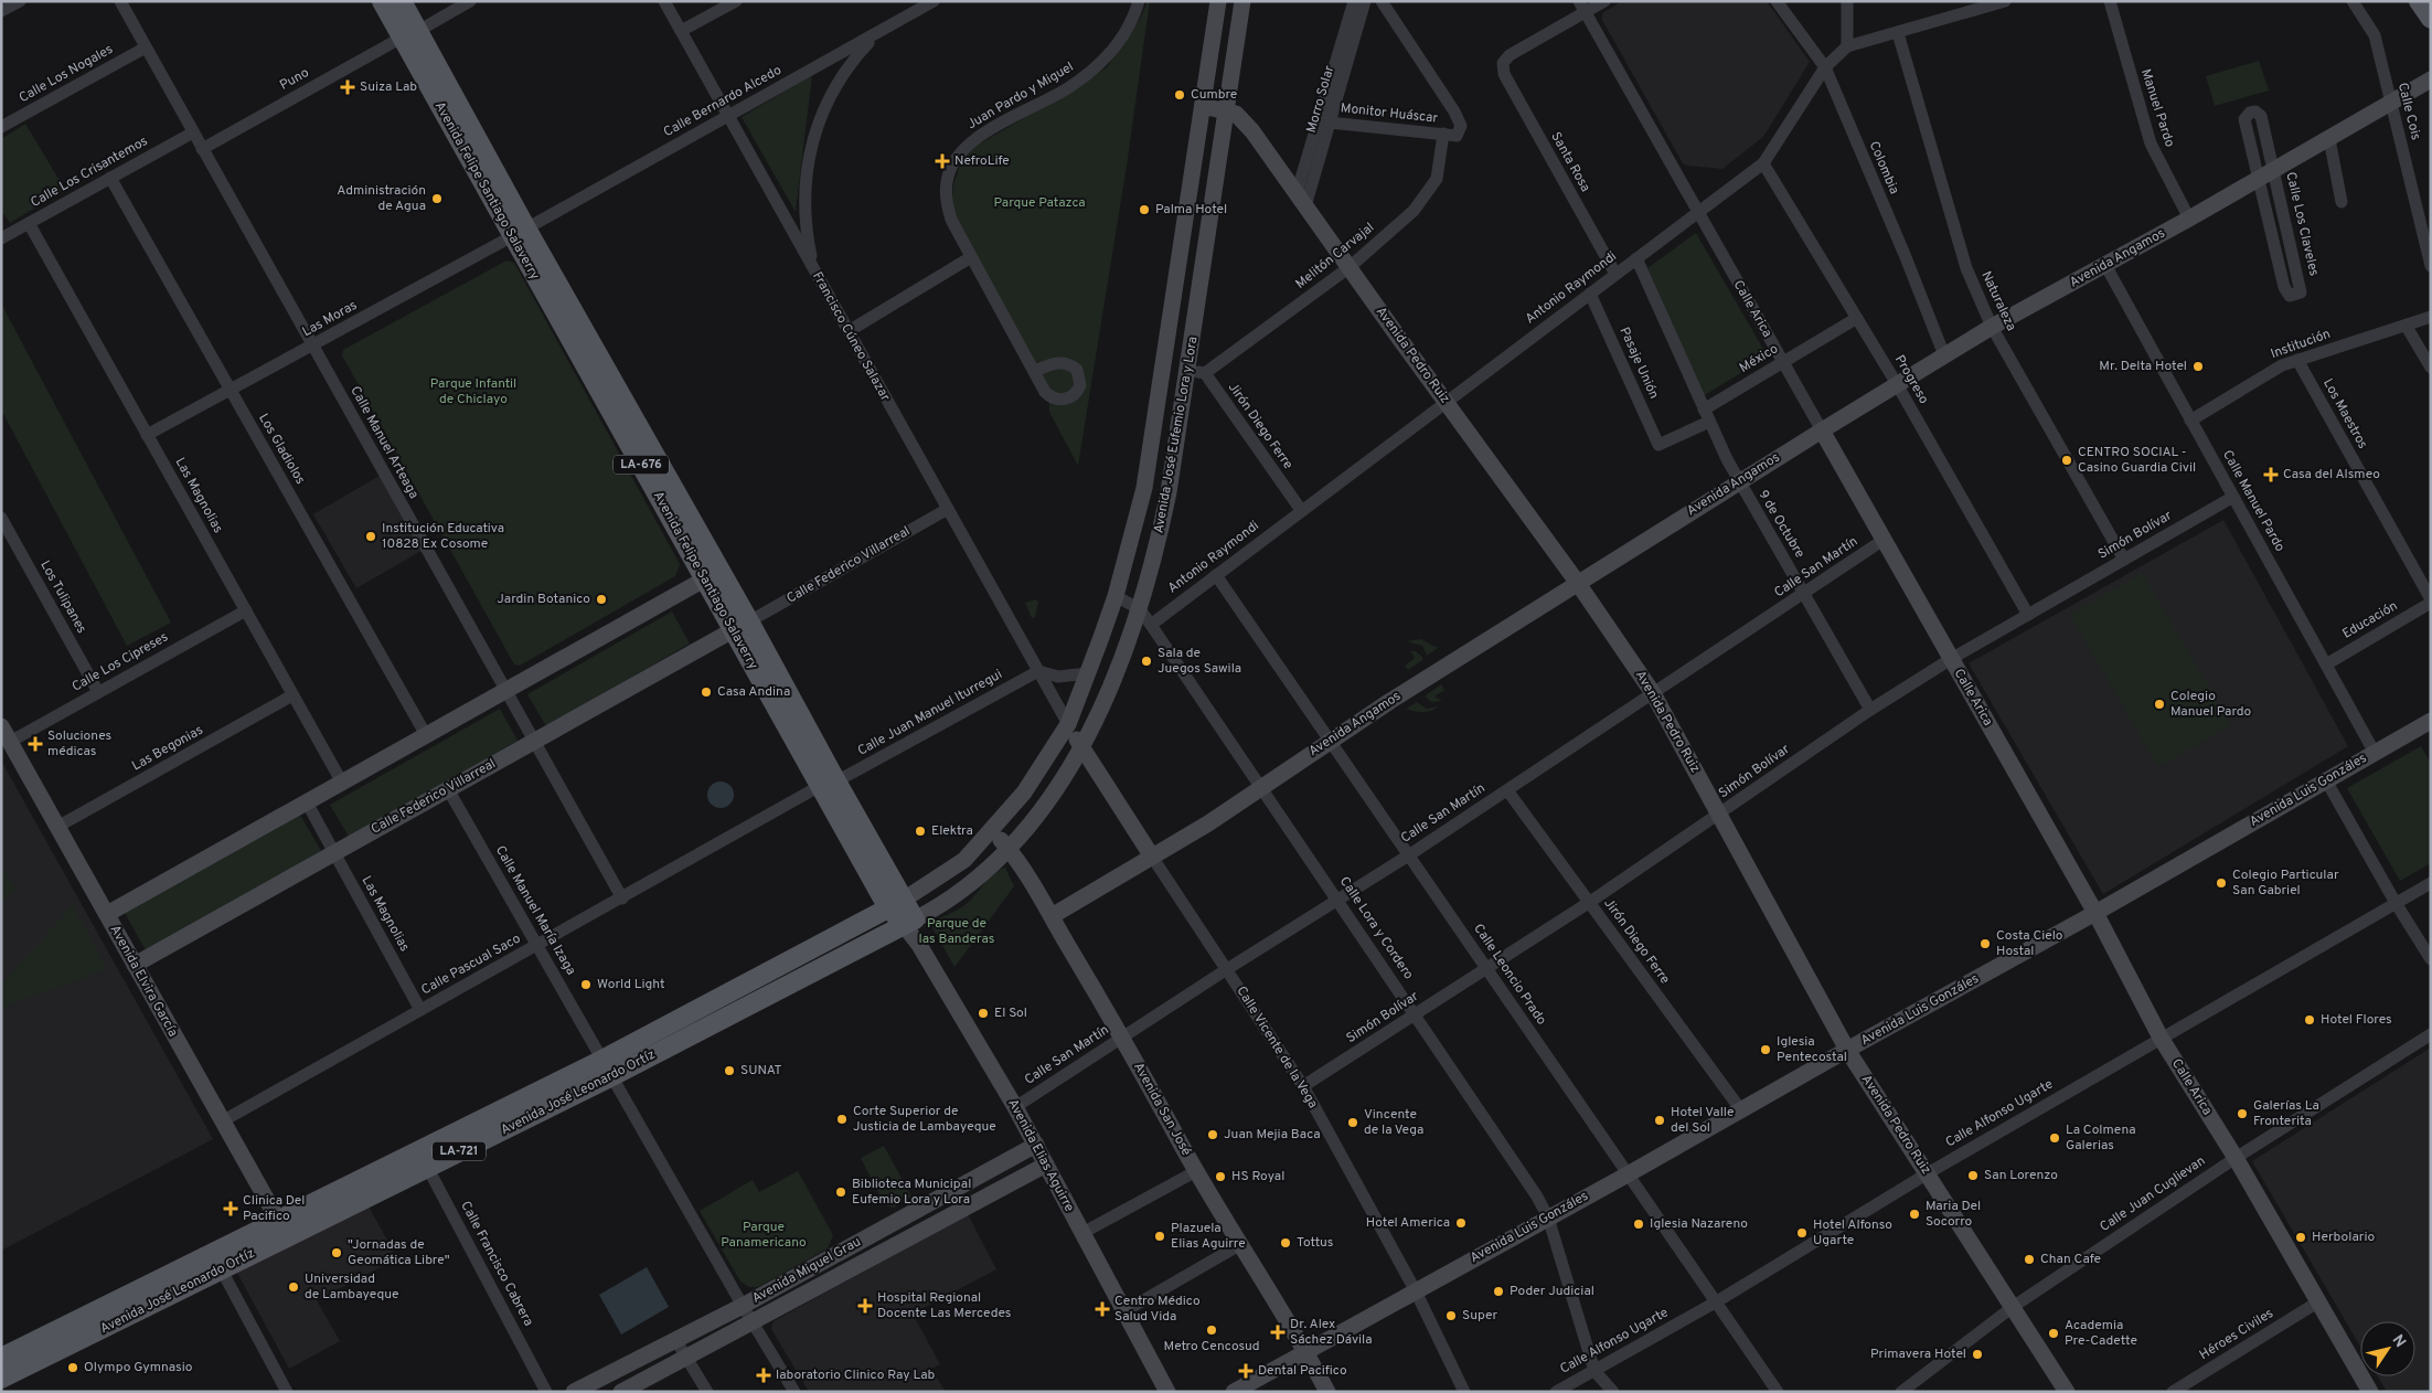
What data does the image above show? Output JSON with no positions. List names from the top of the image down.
{
  "streets": {
    "main road": [
      "Avenida Felipe Santiago Salaverry",
      "Avenida Angamos",
      "Calle Arica",
      "Francisco Cúneo Salazar",
      "Avenida Pedro Ruiz",
      "Avenida José Eufemio Lora y Lora",
      "LA-676",
      "Calle Federico Villarreal",
      "Avenida Luis Gonzáles",
      "Avenida Elvira García",
      "Calle Vicente de la Vega",
      "Avenida José Leonardo Ortíz",
      "Avenida San José",
      "LA-721",
      "Avenida Elias Aguirre",
      "Avenida Miguel Grau"
    ],
    "street": [
      "Calle Los Nogales",
      "Puno",
      "Juan Pardo y Miguel",
      "Morro Solar",
      "Calle Bernardo Alcedo",
      "Manuel Pardo",
      "Calle Cois",
      "Monitor Huáscar",
      "Santa Rosa",
      "Colombia",
      "Calle Los Crisantemos",
      "Calle Los Claveles",
      "Melitón Carvajal",
      "Antonio Raymondi",
      "Naturaleza",
      "Las Moras",
      "Institución",
      "México",
      "Pasaje Unión",
      "Progreso",
      "Los Maestros",
      "Jirón Diego Ferre",
      "Calle Manuel Arteaga",
      "Los Gladiolos",
      "Las Magnolias",
      "Calle Manuel Pardo",
      "9 de Octubre",
      "Simón Bolívar",
      "Calle San Martín",
      "Los Tulipanes",
      "Educación",
      "Calle Los Cipreses",
      "Calle Juan Manuel Iturregui",
      "Las Begonias",
      "Calle Manuel María Izaga",
      "Calle Lora y Cordero",
      "Calle Pascual Saco",
      "Calle Leoncio Prado",
      "Calle Alfonso Ugarte",
      "Calle Juan Cuglievan",
      "Calle Francisco Cabrera",
      "Héroes Civiles"
    ]
  },
  "crossings": [
    ["Calle Los Nogales", "Calle Manuel Arteaga"],
    ["Puno", "Avenida Felipe Santiago Salaverry"],
    ["Puno", "Calle Manuel Arteaga"],
    ["Morro Solar", "Monitor Huáscar"],
    ["Morro Solar", "Avenida Pedro Ruiz"],
    ["Calle Bernardo Alcedo", "Avenida Felipe Santiago Salaverry"],
    ["Calle Bernardo Alcedo", "Las Moras"],
    ["Calle Bernardo Alcedo", "Francisco Cúneo Salazar"],
    ["Manuel Pardo", "Avenida Angamos"],
    ["Calle Cois", "Avenida Angamos"],
    ["Monitor Huáscar", "Melitón Carvajal"],
    ["Santa Rosa", "Antonio Raymondi"],
    ["Santa Rosa", "Calle Arica"],
    ["Colombia", "Avenida Angamos"],
    ["Colombia", "Antonio Raymondi"],
    ["Calle Los Crisantemos", "Calle Manuel Arteaga"],
    ["Calle Los Crisantemos", "Los Gladiolos"],
    ["Calle Los Crisantemos", "Las Magnolias"],
    ["Avenida Felipe Santiago Salaverry", "Las Moras"],
    ["Avenida Felipe Santiago Salaverry", "Avenida José Eufemio Lora y Lora"],
    ["Avenida Felipe Santiago Salaverry", "Calle Federico Villarreal"],
    ["Avenida Felipe Santiago Salaverry", "Calle Juan Manuel Iturregui"],
    ["Avenida Felipe Santiago Salaverry", "Calle Pascual Saco"],
    ["Avenida Felipe Santiago Salaverry", "Avenida José Leonardo Ortíz"],
    ["Avenida Felipe Santiago Salaverry", "Avenida Elias Aguirre"],
    ["Calle Los Claveles", "Avenida Angamos"],
    ["Melitón Carvajal", "Avenida Pedro Ruiz"],
    ["Melitón Carvajal", "Jirón Diego Ferre"],
    ["Melitón Carvajal", "Avenida José Eufemio Lora y Lora"],
    ["Avenida Angamos", "Naturaleza"],
    ["Avenida Angamos", "Calle Arica"],
    ["Avenida Angamos", "Avenida Pedro Ruiz"],
    ["Avenida Angamos", "Progreso"],
    ["Avenida Angamos", "Calle Manuel Pardo"],
    ["Avenida Angamos", "9 de Octubre"],
    ["Avenida Angamos", "Calle Lora y Cordero"],
    ["Avenida Angamos", "Calle Leoncio Prado"],
    ["Avenida Angamos", "Calle Vicente de la Vega"],
    ["Avenida Angamos", "Avenida San José"],
    ["Antonio Raymondi", "Naturaleza"],
    ["Antonio Raymondi", "Calle Arica"],
    ["Antonio Raymondi", "Avenida Pedro Ruiz"],
    ["Antonio Raymondi", "Pasaje Unión"],
    ["Antonio Raymondi", "Progreso"],
    ["Antonio Raymondi", "Jirón Diego Ferre"],
    ["Antonio Raymondi", "9 de Octubre"],
    ["Antonio Raymondi", "Calle Lora y Cordero"],
    ["Antonio Raymondi", "Calle Leoncio Prado"],
    ["Naturaleza", "Simón Bolívar"],
    ["Calle Arica", "México"],
    ["Calle Arica", "Simón Bolívar"],
    ["Calle Arica", "Calle San Martín"],
    ["Calle Arica", "Avenida Luis Gonzáles"],
    ["Calle Arica", "Calle Alfonso Ugarte"],
    ["Calle Arica", "Calle Juan Cuglievan"],
    ["Calle Arica", "Héroes Civiles"],
    ["Las Moras", "Calle Manuel Arteaga"],
    ["Las Moras", "Los Gladiolos"],
    ["Las Moras", "Las Magnolias"],
    ["Francisco Cúneo Salazar", "Avenida José Eufemio Lora y Lora"],
    ["Francisco Cúneo Salazar", "Calle Federico Villarreal"],
    ["Francisco Cúneo Salazar", "Calle Juan Manuel Iturregui"],
    ["Francisco Cúneo Salazar", "Calle Vicente de la Vega"],
    ["Institución", "Los Maestros"],
    ["Institución", "Calle Manuel Pardo"],
    ["Avenida Pedro Ruiz", "Avenida José Eufemio Lora y Lora"],
    ["Avenida Pedro Ruiz", "Simón Bolívar"],
    ["Avenida Pedro Ruiz", "Calle San Martín"],
    ["Avenida Pedro Ruiz", "Avenida Luis Gonzáles"],
    ["Avenida Pedro Ruiz", "Calle Alfonso Ugarte"],
    ["Avenida Pedro Ruiz", "Calle Juan Cuglievan"],
    ["México", "Pasaje Unión"],
    ["México", "Progreso"],
    ["México", "9 de Octubre"],
    ["Progreso", "Simón Bolívar"],
    ["Los Maestros", "Educación"],
    ["Jirón Diego Ferre", "Avenida José Eufemio Lora y Lora"],
    ["Jirón Diego Ferre", "Simón Bolívar"],
    ["Jirón Diego Ferre", "Calle San Martín"],
    ["Jirón Diego Ferre", "Avenida Luis Gonzáles"],
    ["Avenida José Eufemio Lora y Lora", "Calle Lora y Cordero"],
    ["Avenida José Eufemio Lora y Lora", "Calle Vicente de la Vega"],
    ["Avenida José Eufemio Lora y Lora", "Avenida José Leonardo Ortíz"],
    ["Avenida José Eufemio Lora y Lora", "Avenida San José"],
    ["Avenida José Eufemio Lora y Lora", "Avenida Elias Aguirre"],
    ["Calle Manuel Arteaga", "Calle Federico Villarreal"],
    ["Calle Manuel Arteaga", "Calle Pascual Saco"],
    ["Las Magnolias", "Calle Federico Villarreal"],
    ["Las Magnolias", "Calle Los Cipreses"],
    ["Las Magnolias", "Las Begonias"],
    ["Las Magnolias", "Calle Pascual Saco"],
    ["Calle Manuel Pardo", "Simón Bolívar"],
    ["Calle Manuel Pardo", "Educación"],
    ["Calle Manuel Pardo", "Avenida Luis Gonzáles"],
    ["9 de Octubre", "Simón Bolívar"],
    ["9 de Octubre", "Calle San Martín"],
    ["Simón Bolívar", "Calle Lora y Cordero"],
    ["Simón Bolívar", "Calle Leoncio Prado"],
    ["Simón Bolívar", "Calle Vicente de la Vega"],
    ["Calle Federico Villarreal", "Calle Manuel María Izaga"],
    ["Calle Federico Villarreal", "Avenida Elvira García"],
    ["Calle San Martín", "Calle Lora y Cordero"],
    ["Calle San Martín", "Calle Leoncio Prado"],
    ["Calle San Martín", "Calle Vicente de la Vega"],
    ["Calle San Martín", "Avenida San José"],
    ["Calle San Martín", "Avenida Elias Aguirre"],
    ["Los Tulipanes", "Calle Los Cipreses"],
    ["Calle Los Cipreses", "Avenida Elvira García"],
    ["Calle Juan Manuel Iturregui", "Calle Pascual Saco"],
    ["Las Begonias", "Avenida Elvira García"],
    ["Avenida Luis Gonzáles", "Calle Lora y Cordero"],
    ["Avenida Luis Gonzáles", "Calle Leoncio Prado"],
    ["Avenida Luis Gonzáles", "Calle Vicente de la Vega"],
    ["Avenida Luis Gonzáles", "Avenida San José"],
    ["Calle Manuel María Izaga", "Calle Pascual Saco"],
    ["Calle Manuel María Izaga", "Avenida José Leonardo Ortíz"],
    ["Calle Manuel María Izaga", "Avenida Miguel Grau"],
    ["Calle Lora y Cordero", "Calle Alfonso Ugarte"],
    ["Calle Pascual Saco", "Avenida Elvira García"],
    ["Calle Leoncio Prado", "Calle Alfonso Ugarte"],
    ["Avenida Elvira García", "Avenida José Leonardo Ortíz"],
    ["Avenida José Leonardo Ortíz", "Avenida Elias Aguirre"],
    ["Avenida José Leonardo Ortíz", "Calle Francisco Cabrera"],
    ["Avenida Elias Aguirre", "Avenida Miguel Grau"]
  ],
  "parks": [
    "Parque Patazca",
    "Parque Infantil de Chiclayo",
    "Parque de las Banderas",
    "Parque Panamericano"
  ],
  "places": {
    "health": [
      "Suiza Lab",
      "NefroLife",
      "Casa del Alsmeo",
      "Soluciones médicas",
      "Clinica Del Pacifico",
      "Hospital Regional Docente Las Mercedes",
      "Centro Médico Salud Vida",
      "Dr. Alex Sáchez Dávila",
      "Dental Pacifico",
      "laboratorio Clinico Ray Lab"
    ],
    "other": [
      "Cumbre",
      "Administración de Agua",
      "Palma Hotel",
      "Mr. Delta Hotel",
      "CENTRO SOCIAL - Casino Guardia Civil",
      "Institución Educativa 10828 Ex Cosome",
      "Jardin Botanico",
      "Sala de Juegos Sawila",
      "Casa Andina",
      "Colegio Manuel Pardo",
      "Elektra",
      "Colegio Particular San Gabriel",
      "Costa Cielo Hostal",
      "World Light",
      "El Sol",
      "Hotel Flores",
      "Iglesia Pentecostal",
      "SUNAT",
      "Galerías La Fronterita",
      "Corte Superior de Justicia de Lambayeque",
      "Hotel Valle del Sol",
      "Vincente de la Vega",
      "Juan Mejia Baca",
      "La Colmena Galerias",
      "San Lorenzo",
      "HS Royal",
      "Biblioteca Municipal Eufemio Lora y Lora",
      "Maria Del Socorro",
      "Hotel America",
      "Iglesia Nazareno",
      "Hotel Alfonso Ugarte",
      "Plazuela Elias Aguirre",
      "Herbolario",
      "Tottus",
      "\"Jornadas de Geomática Libre\"",
      "Chan Cafe",
      "Universidad de Lambayeque",
      "Poder Judicial",
      "Super",
      "Metro Cencosud",
      "Academia Pre-Cadette",
      "Primavera Hotel",
      "Olympo Gymnasio"
    ]
  },
  "north": "top right"
}
